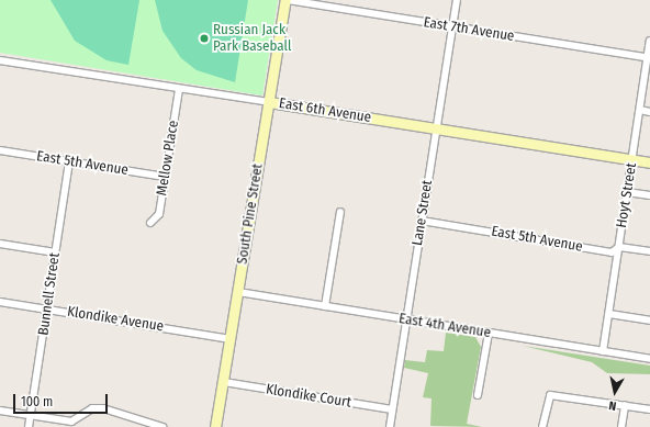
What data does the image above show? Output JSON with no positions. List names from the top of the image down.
{
  "streets": {
    "street": [
      "East 7th Avenue",
      "East 6th Avenue",
      "Mellow Place",
      "East 5th Avenue",
      "Hoyt Street",
      "Lane Street",
      "South Pine Street",
      "Bunnell Street",
      "Klondike Avenue",
      "East 4th Avenue",
      "Klondike Court"
    ]
  },
  "crossings": [
    ["East 7th Avenue", "Hoyt Street"],
    ["East 7th Avenue", "Lane Street"],
    ["East 7th Avenue", "South Pine Street"],
    ["East 6th Avenue", "Mellow Place"],
    ["East 6th Avenue", "Hoyt Street"],
    ["East 6th Avenue", "Lane Street"],
    ["East 6th Avenue", "South Pine Street"],
    ["Mellow Place", "East 5th Avenue"],
    ["East 5th Avenue", "Hoyt Street"],
    ["East 5th Avenue", "Lane Street"],
    ["East 5th Avenue", "Bunnell Street"],
    ["Hoyt Street", "East 4th Avenue"],
    ["Lane Street", "East 4th Avenue"],
    ["Lane Street", "Klondike Court"],
    ["South Pine Street", "Klondike Avenue"],
    ["South Pine Street", "East 4th Avenue"],
    ["South Pine Street", "Klondike Court"],
    ["Bunnell Street", "Klondike Avenue"]
  ],
  "places": ["Russian Jack Park Baseball"],
  "scale_bar": "100 m",
  "north": "bottom"
}
